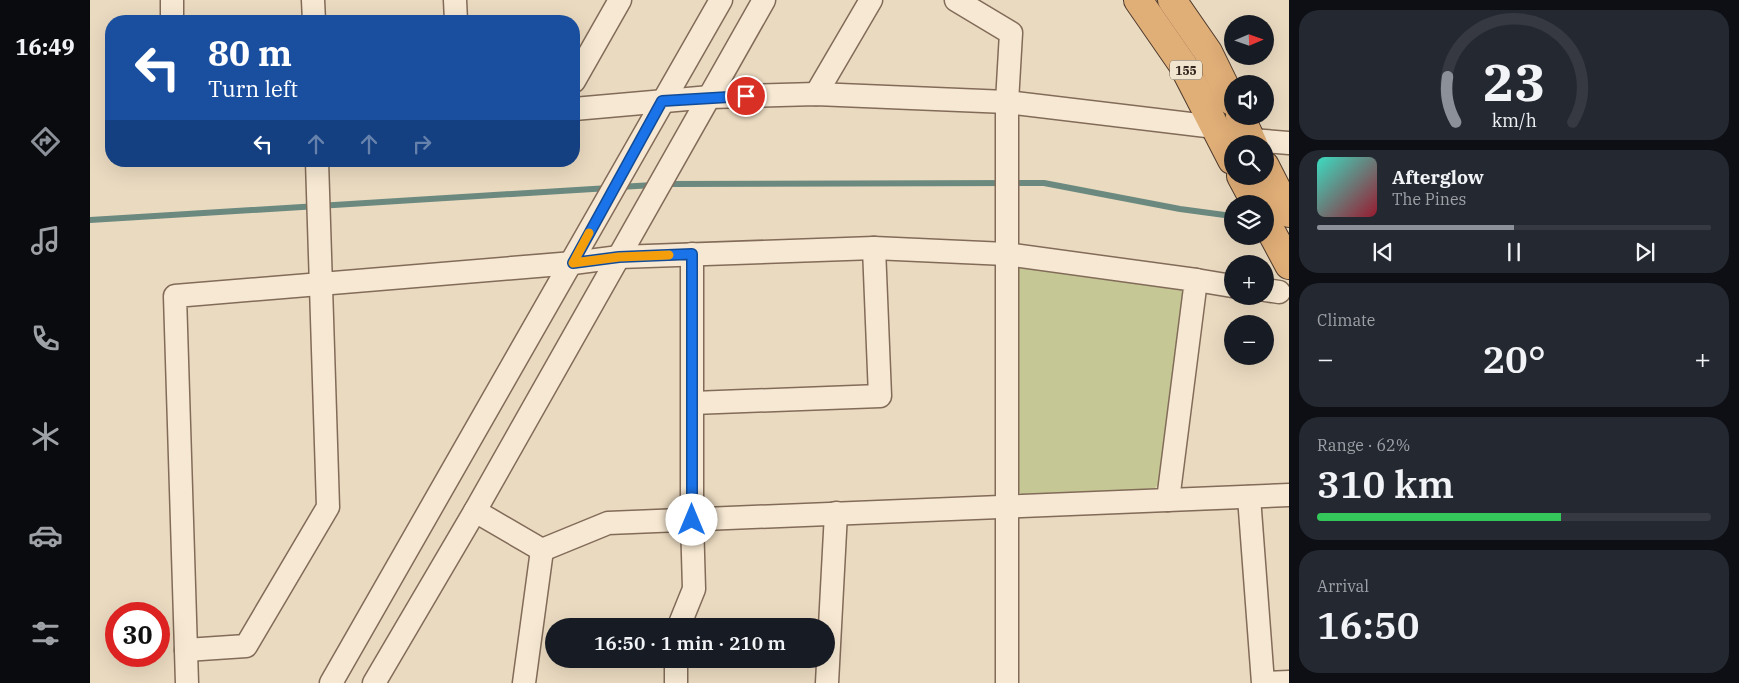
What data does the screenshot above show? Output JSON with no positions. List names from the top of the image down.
{
  "streets": {
    "highway": ["155"]
  },
  "north": "right",
  "page": {
    "tabs": "16:49",
    "map_buttons": ["+", "−"],
    "turn": ["80 m", "Turn left"],
    "song": ["Afterglow", "The Pines"],
    "tile": [
      "Climate",
      ["Range · 62%", "310 km"],
      ["Arrival", "16:50"]
    ],
    "heat": ["−", "20°", "+"],
    "limit": "30",
    "trip": "16:50 · 1 min · 210 m",
    "gauge": ["23", "km/h"]
  }
}
